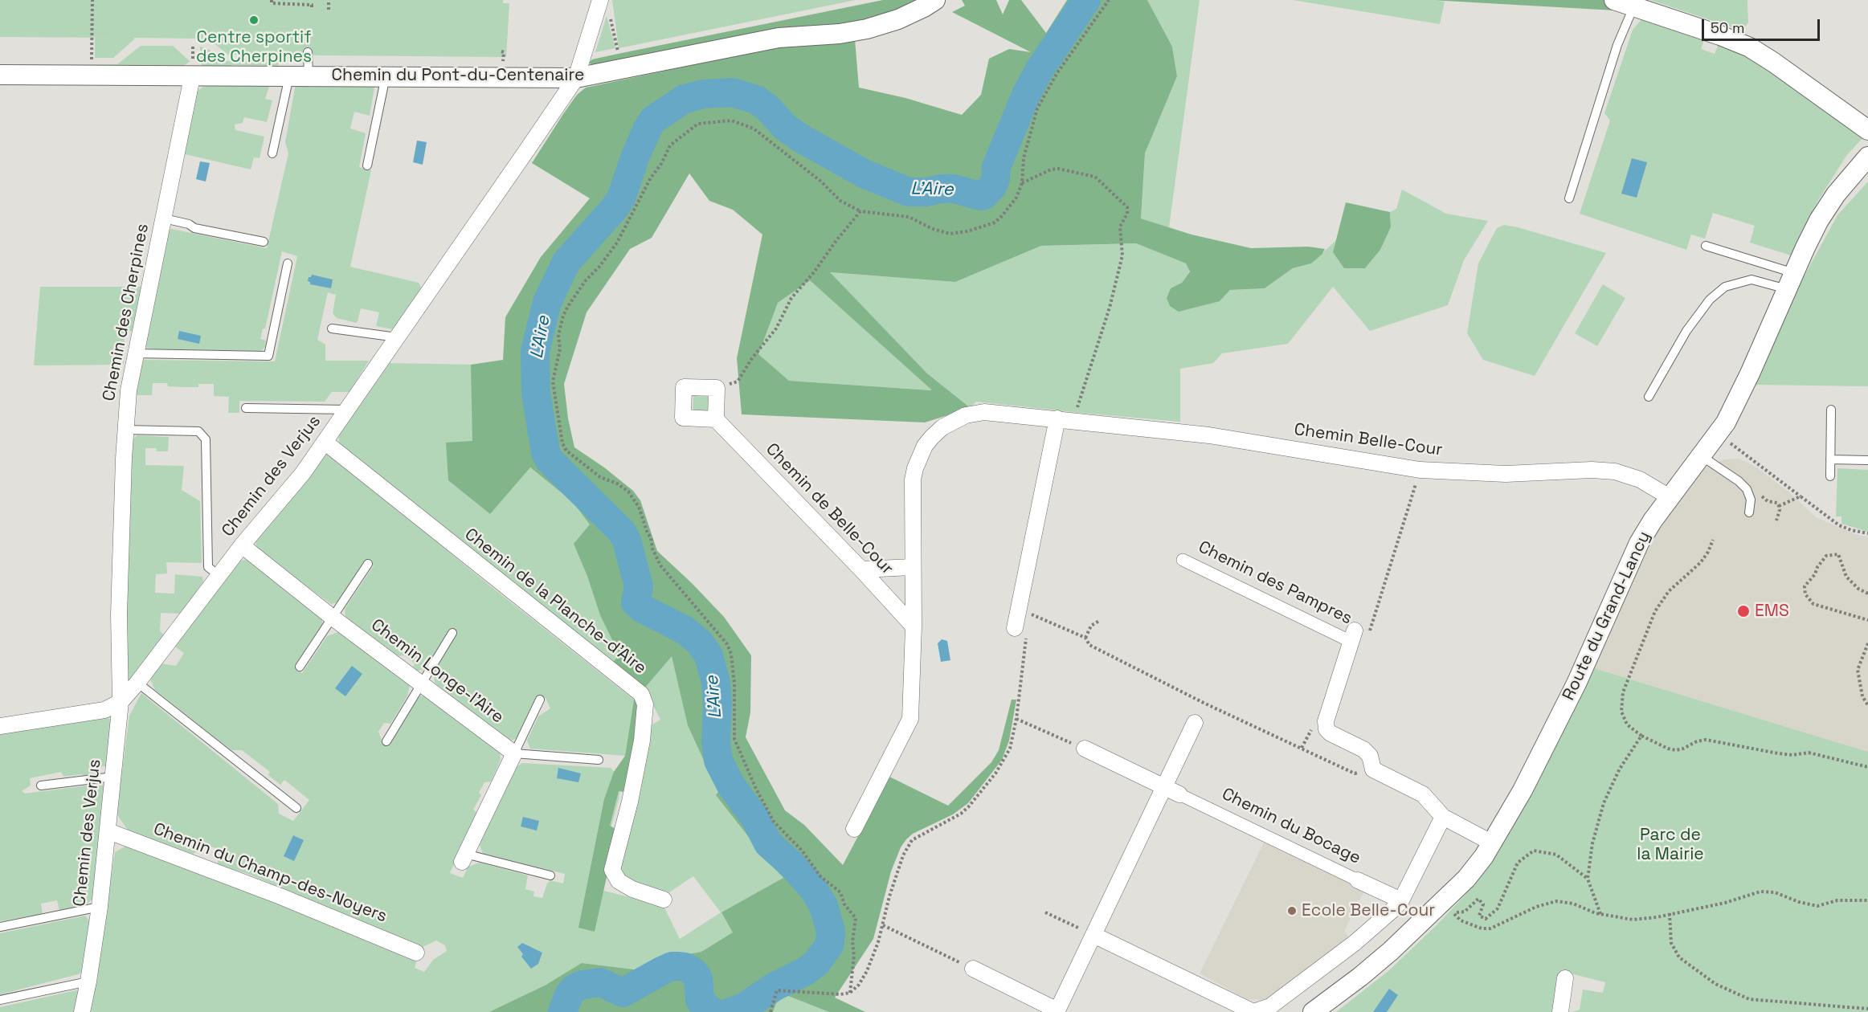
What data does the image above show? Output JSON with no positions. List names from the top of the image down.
{
  "streets": {
    "street": [
      "Chemin du Pont-du-Centenaire",
      "Chemin des Cherpines",
      "Chemin Belle-Cour",
      "Chemin des Verjus",
      "Chemin de Belle-Cour",
      "Chemin des Pampres",
      "Chemin de la Planche-d'Aire",
      "Route du Grand-Lancy",
      "Chemin Longe-l'Aire",
      "Chemin du Bocage",
      "Chemin du Champ-des-Noyers"
    ]
  },
  "crossings": [
    ["Chemin du Pont-du-Centenaire", "Chemin des Cherpines"],
    ["Chemin du Pont-du-Centenaire", "Chemin des Verjus"],
    ["Chemin des Cherpines", "Chemin des Verjus"],
    ["Chemin Belle-Cour", "Chemin de Belle-Cour"],
    ["Chemin Belle-Cour", "Route du Grand-Lancy"],
    ["Chemin des Verjus", "Chemin de la Planche-d'Aire"],
    ["Chemin des Verjus", "Chemin Longe-l'Aire"],
    ["Chemin des Verjus", "Chemin du Champ-des-Noyers"]
  ],
  "water": ["L'Aire"],
  "parks": ["Parc de la Mairie"],
  "places": ["Centre sportif des Cherpines", "EMS", "Ecole Belle-Cour"],
  "scale_bar": "50 m"
}
